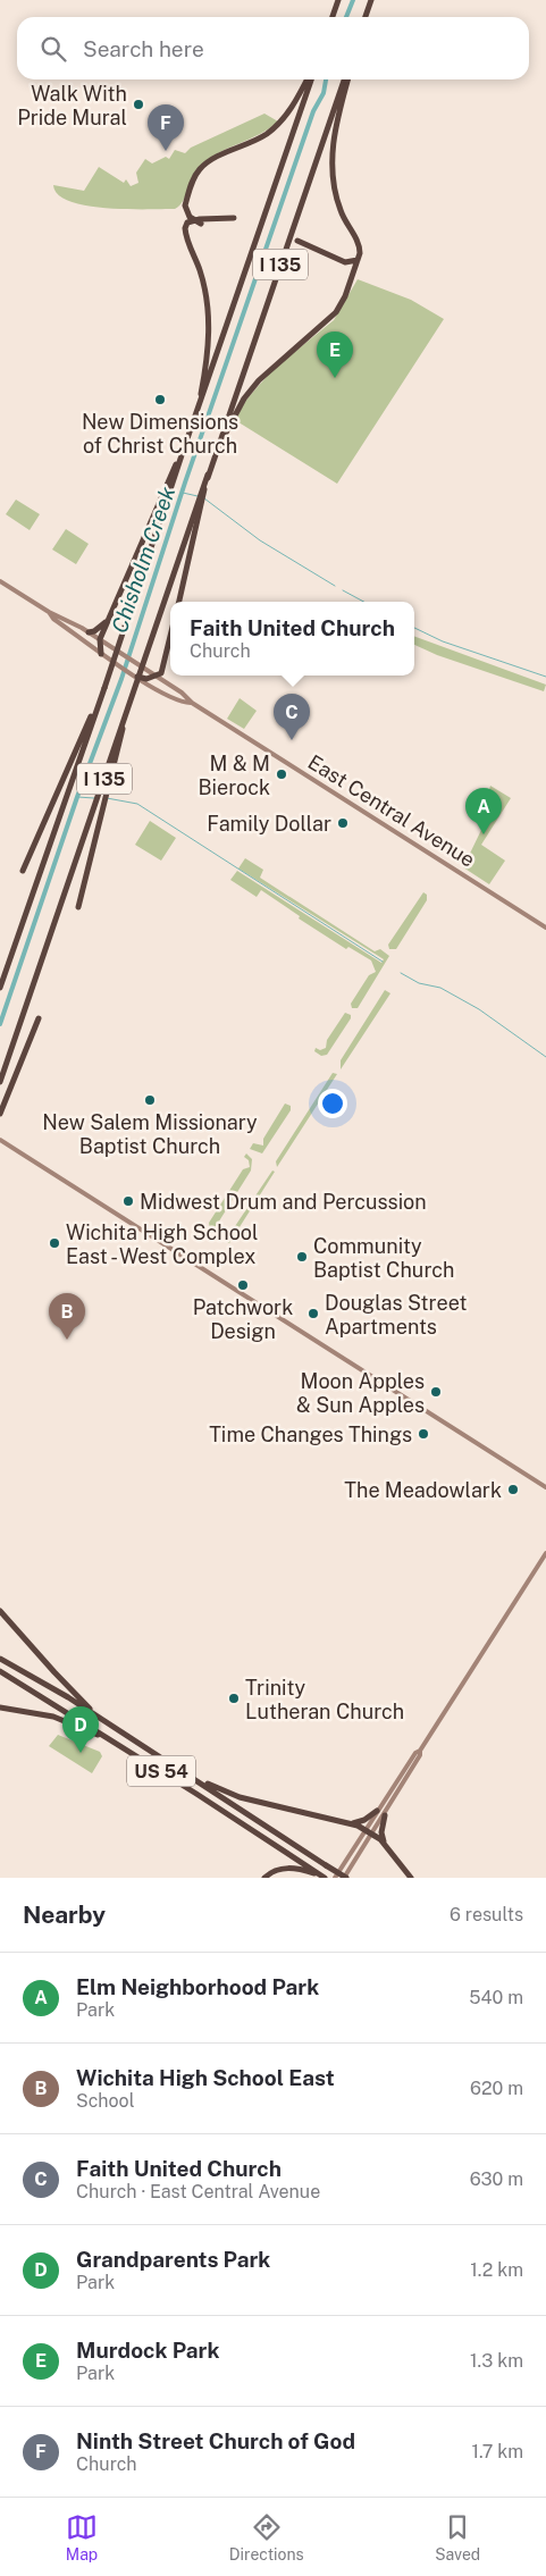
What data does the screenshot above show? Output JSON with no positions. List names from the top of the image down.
{
  "streets": {
    "highway": ["I 135", "US 54"],
    "main road": ["East Central Avenue"]
  },
  "water": ["Chisholm Creek"],
  "places": [
    "Walk With Pride Mural",
    "New Dimensions of Christ Church",
    "M & M Bierock",
    "Family Dollar",
    "New Salem Missionary Baptist Church",
    "Midwest Drum and Percussion",
    "Wichita High School East - West Complex",
    "Community Baptist Church",
    "Patchwork Design",
    "Douglas Street Apartments",
    "Moon Apples & Sun Apples",
    "Time Changes Things",
    "The Meadowlark",
    "Trinity Lutheran Church"
  ],
  "page": {
    "search": "Search here",
    "pins": [
      "F",
      "E",
      "C",
      "A",
      "B",
      "D"
    ],
    "popup": ["Faith United Church", "Church"],
    "heading": ["Nearby", "6 results"],
    "list": [
      {
        "mark": "A",
        "name": "Elm Neighborhood Park",
        "note": "Park",
        "value": "540 m"
      },
      {
        "mark": "B",
        "name": "Wichita High School East",
        "note": "School",
        "value": "620 m"
      },
      {
        "mark": "C",
        "name": "Faith United Church",
        "note": "Church · East Central Avenue",
        "value": "630 m"
      },
      {
        "mark": "D",
        "name": "Grandparents Park",
        "note": "Park",
        "value": "1.2 km"
      },
      {
        "mark": "E",
        "name": "Murdock Park",
        "note": "Park",
        "value": "1.3 km"
      },
      {
        "mark": "F",
        "name": "Ninth Street Church of God",
        "note": "Church",
        "value": "1.7 km"
      }
    ],
    "nav": ["Map", "Directions", "Saved"]
  }
}
